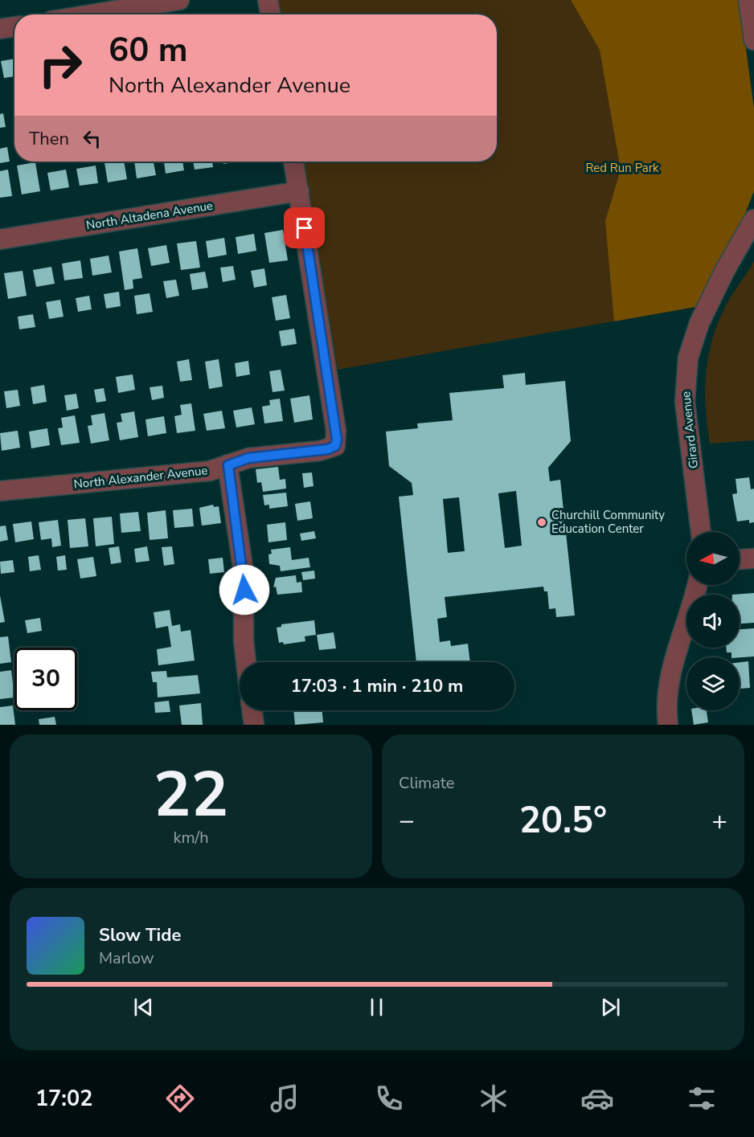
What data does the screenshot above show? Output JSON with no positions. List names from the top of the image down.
{
  "streets": {
    "street": ["North Altadena Avenue", "Girard Avenue", "North Alexander Avenue"]
  },
  "crossings": [
    ["North Altadena Avenue", "North Alexander Avenue"]
  ],
  "parks": ["Red Run Park"],
  "places": ["Churchill Community Education Center"],
  "north": "left",
  "page": {
    "turn": ["60 m", "North Alexander Avenue"],
    "then": "Then",
    "limit": "30",
    "trip": "17:03 · 1 min · 210 m",
    "tile": [
      ["22", "km/h"],
      "Climate"
    ],
    "heat": ["−", "20.5°", "+"],
    "song": ["Slow Tide", "Marlow"],
    "tabs": "17:02"
  }
}
